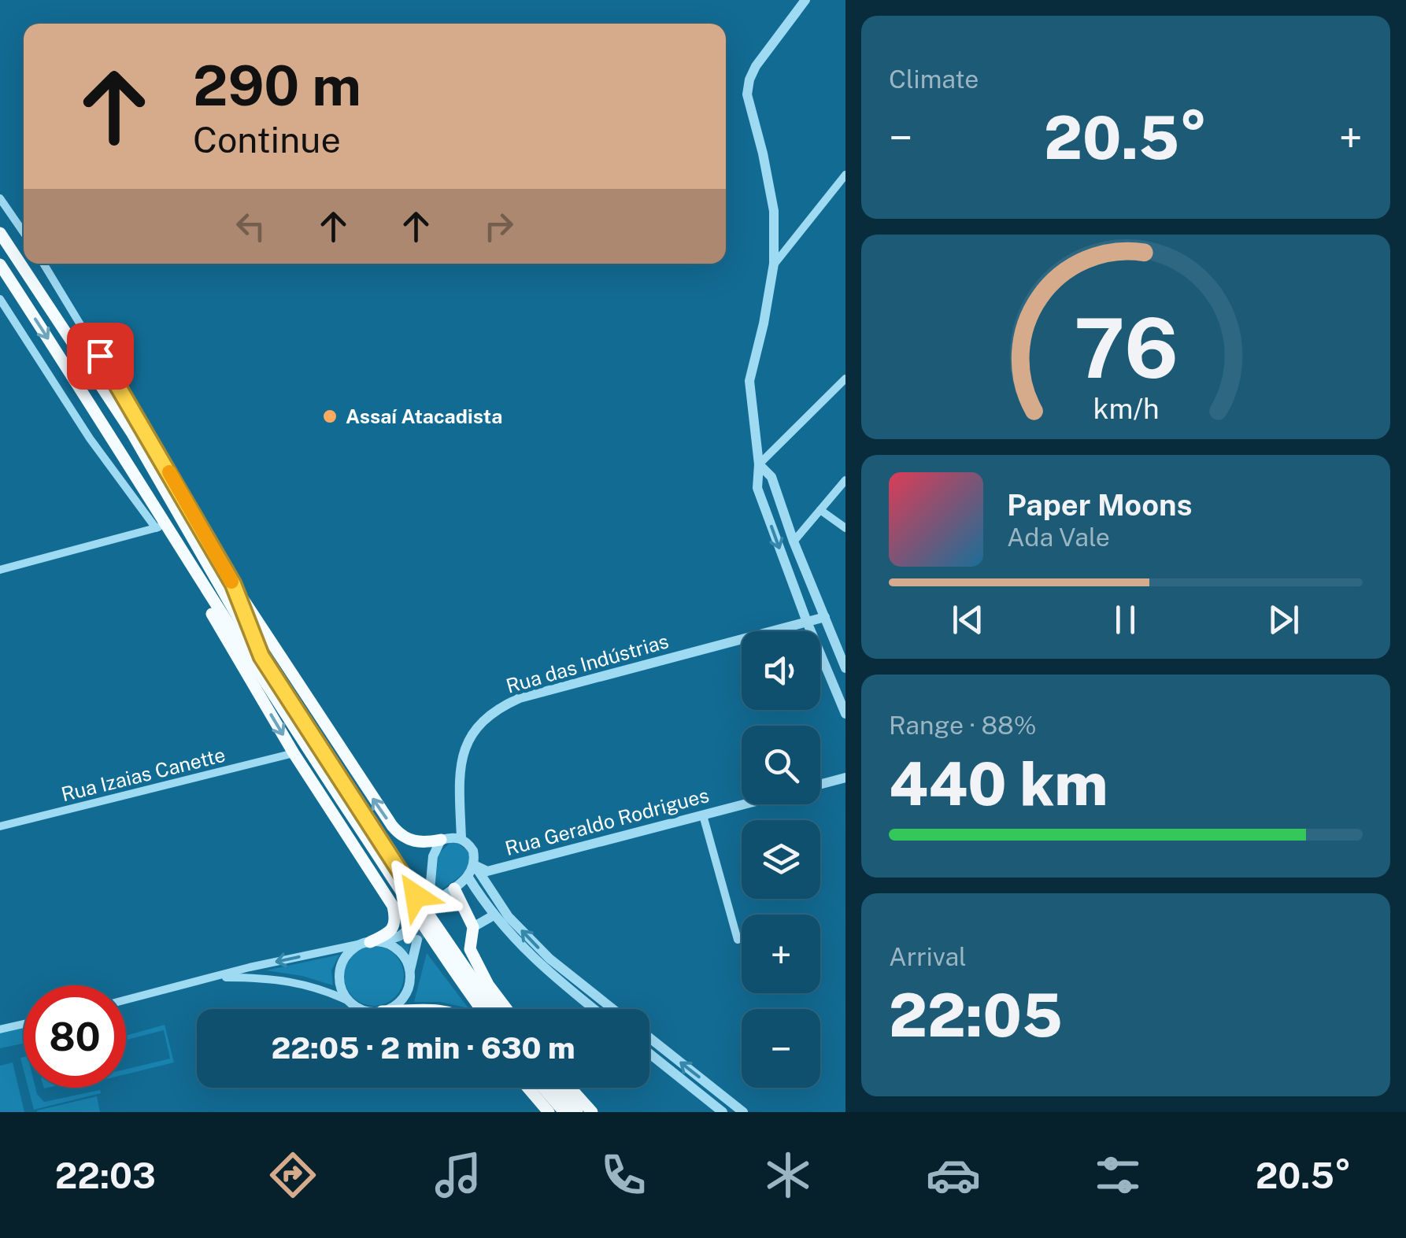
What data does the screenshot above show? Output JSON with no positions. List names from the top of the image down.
{
  "streets": {
    "street": ["Rua das Indústrias", "Rua Izaias Canette", "Rua Geraldo Rodrigues"]
  },
  "places": ["Assaí Atacadista"],
  "page": {
    "tile": [
      "Climate",
      ["Range · 88%", "440 km"],
      ["Arrival", "22:05"]
    ],
    "turn": ["290 m", "Continue"],
    "heat": ["−", "20.5°", "+"],
    "song": ["Paper Moons", "Ada Vale"],
    "map_buttons": ["+", "−"],
    "limit": "80",
    "trip": "22:05 · 2 min · 630 m",
    "tabs": ["22:03", "20.5°"],
    "gauge": ["76", "km/h"]
  }
}
